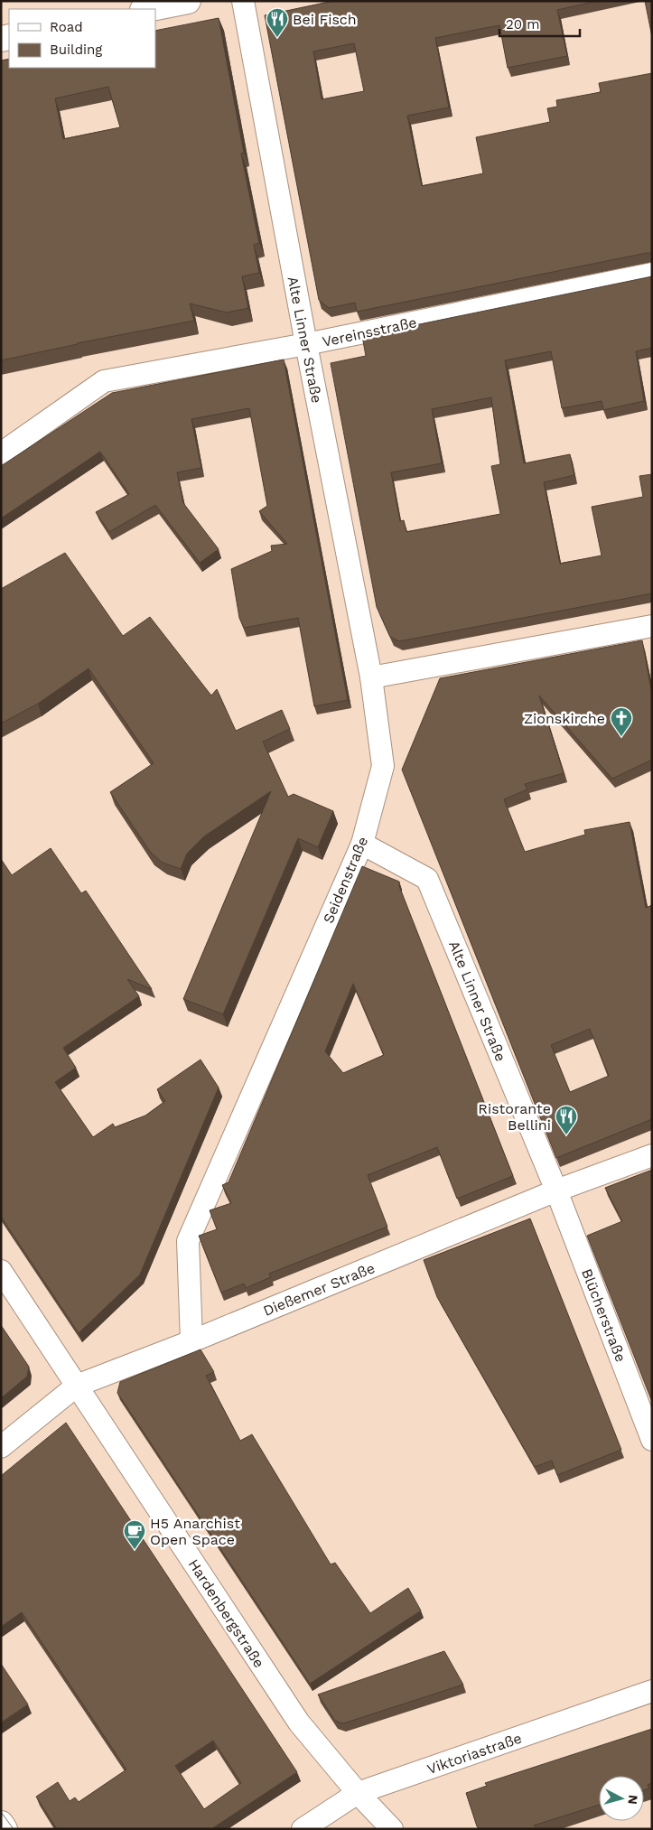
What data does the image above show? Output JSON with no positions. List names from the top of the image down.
{
  "streets": {
    "street": [
      "Vereinsstraße",
      "Alte Linner Straße",
      "Seidenstraße",
      "Dießemer Straße",
      "Blücherstraße",
      "Hardenbergstraße",
      "Viktoriastraße"
    ]
  },
  "crossings": [
    ["Vereinsstraße", "Alte Linner Straße"],
    ["Alte Linner Straße", "Seidenstraße"],
    ["Alte Linner Straße", "Dießemer Straße"],
    ["Alte Linner Straße", "Blücherstraße"],
    ["Seidenstraße", "Dießemer Straße"],
    ["Dießemer Straße", "Blücherstraße"],
    ["Dießemer Straße", "Hardenbergstraße"],
    ["Hardenbergstraße", "Viktoriastraße"]
  ],
  "places": {
    "restaurant": ["Bei Fisch", "Ristorante Bellini"],
    "church": ["Zionskirche"],
    "cafe": ["H5 Anarchist Open Space"]
  },
  "legend": ["Road", "Building"],
  "scale_bar": "20 m",
  "north": "right"
}
